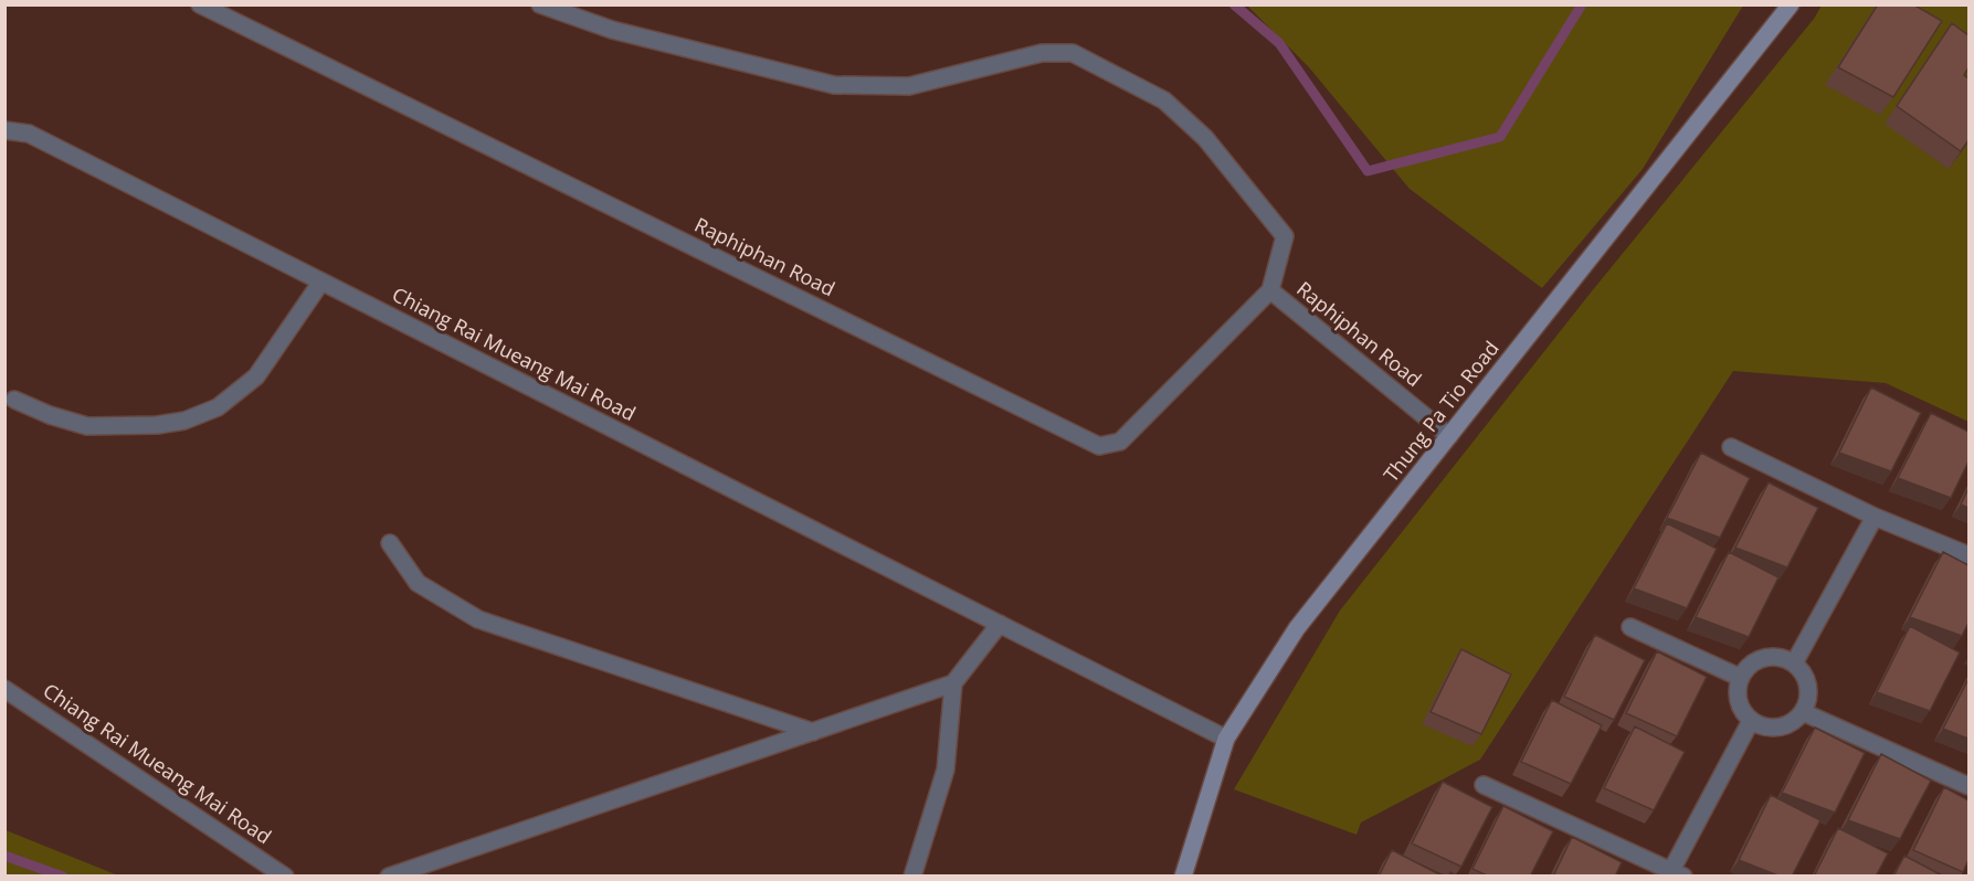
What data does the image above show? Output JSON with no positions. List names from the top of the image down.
{
  "streets": {
    "street": ["Raphiphan Road", "Chiang Rai Mueang Mai Road", "Thung Pa Tio Road"]
  },
  "crossings": [
    ["Raphiphan Road", "Thung Pa Tio Road"],
    ["Chiang Rai Mueang Mai Road", "Thung Pa Tio Road"]
  ]
}
